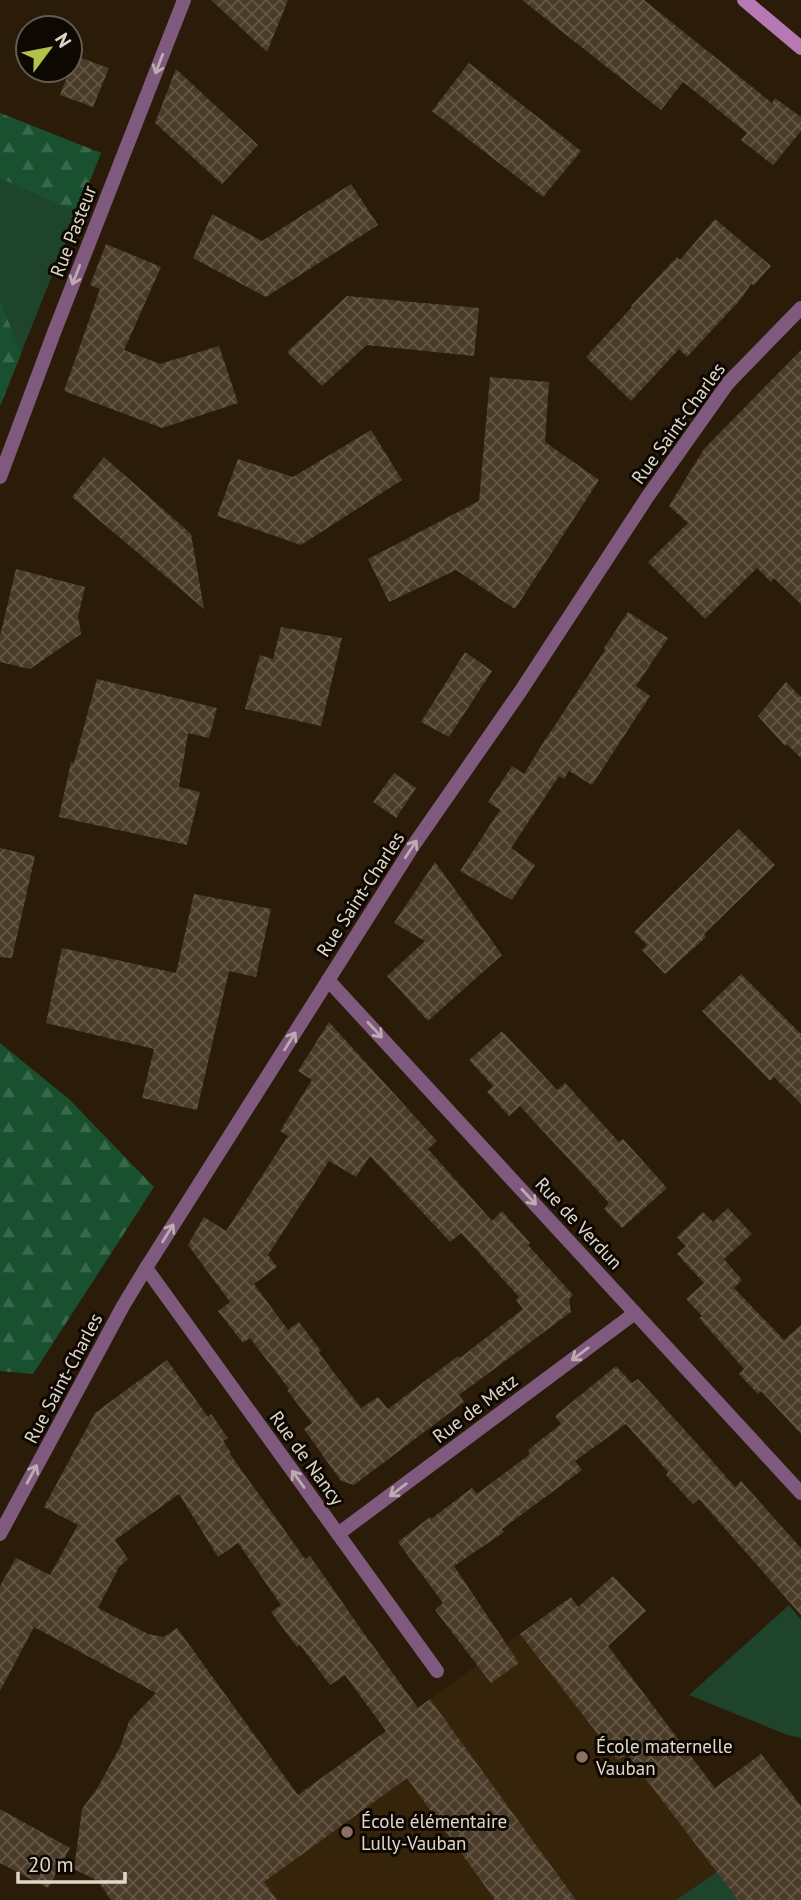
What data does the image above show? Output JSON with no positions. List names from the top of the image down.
{
  "streets": {
    "street": [
      "Rue Pasteur",
      "Rue Saint-Charles",
      "Rue de Verdun",
      "Rue de Metz",
      "Rue de Nancy"
    ]
  },
  "crossings": [
    ["Rue Saint-Charles", "Rue de Verdun"],
    ["Rue Saint-Charles", "Rue de Nancy"],
    ["Rue de Verdun", "Rue de Metz"],
    ["Rue de Metz", "Rue de Nancy"]
  ],
  "one_way": [
    "Rue Pasteur",
    "Rue Saint-Charles",
    "Rue de Verdun",
    "Rue de Metz",
    "Rue de Nancy"
  ],
  "places": ["École maternelle Vauban", "École élémentaire Lully-Vauban"],
  "scale_bar": "20 m",
  "north": "top right"
}
